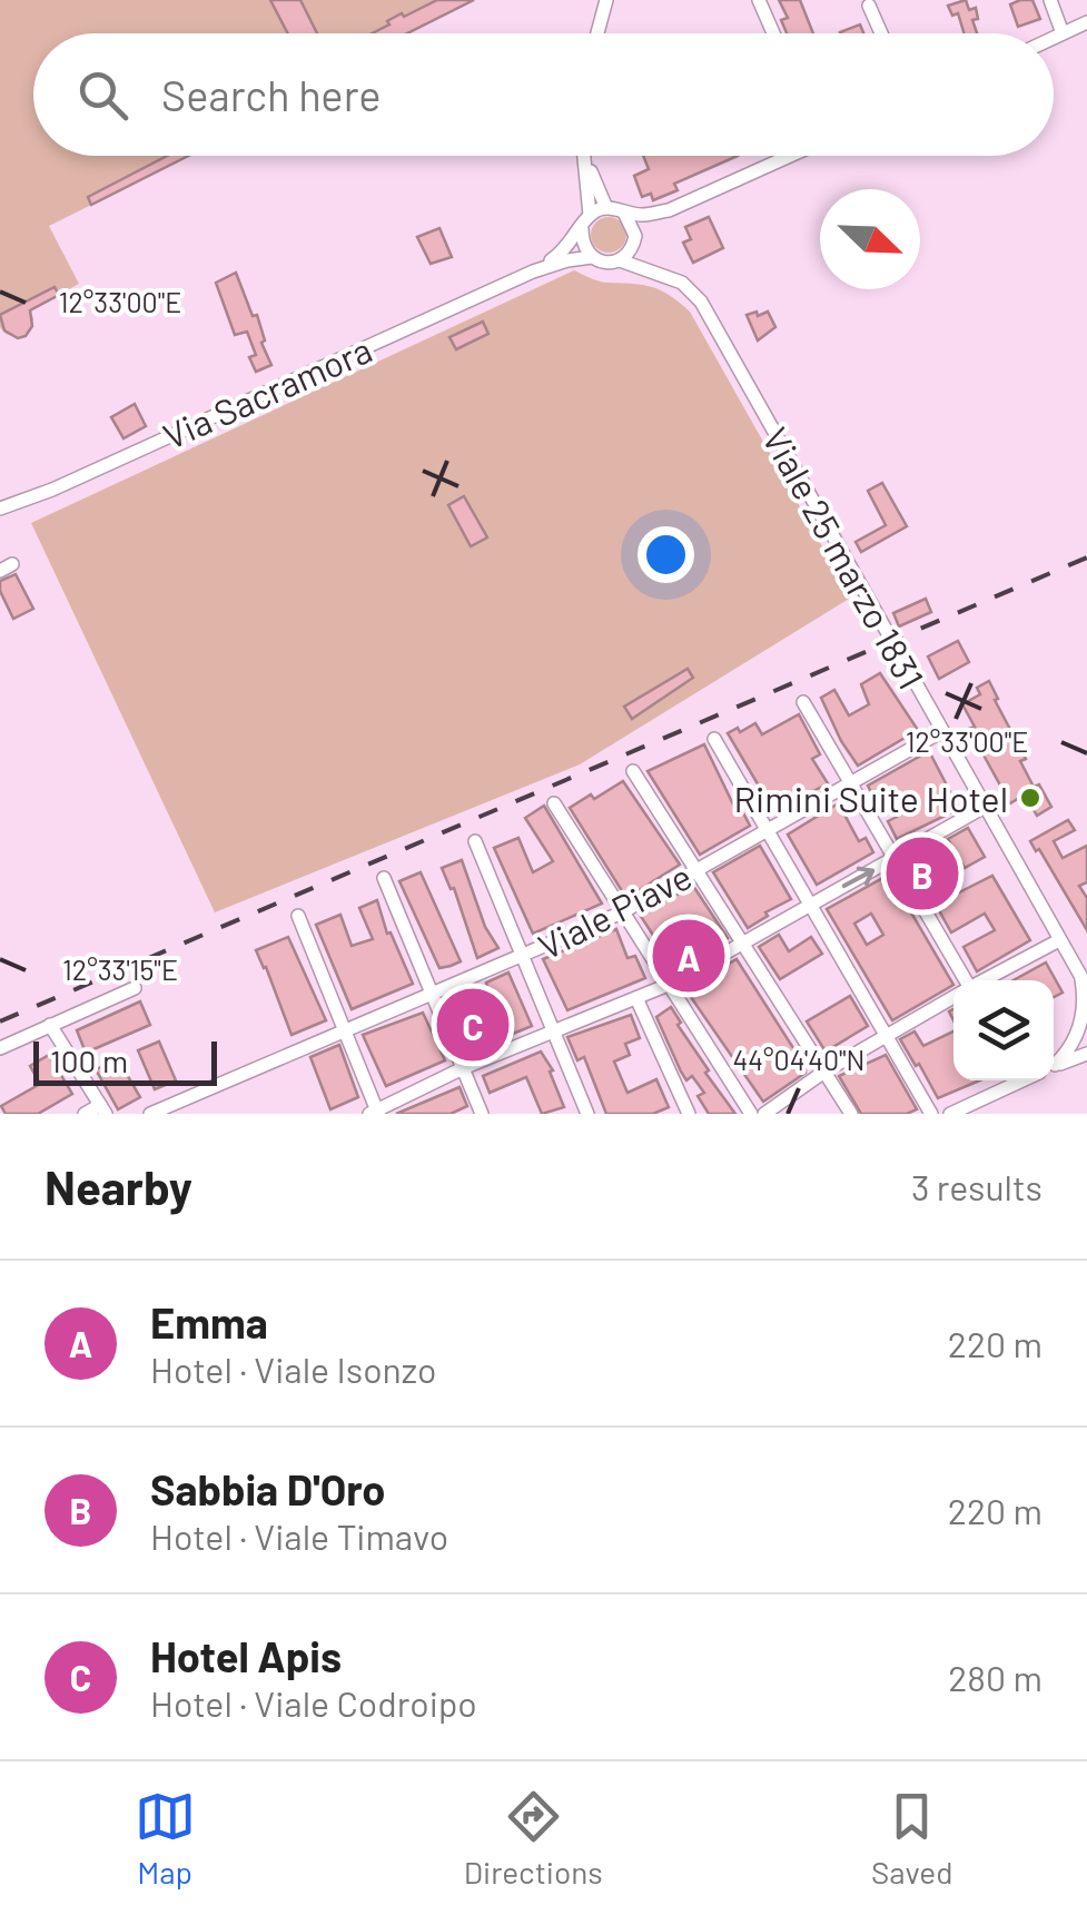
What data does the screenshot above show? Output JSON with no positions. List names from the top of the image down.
{
  "streets": {
    "street": ["Via Sacramora", "Viale 25 marzo 1831", "Viale Piave"]
  },
  "crossings": [
    ["Via Sacramora", "Viale 25 marzo 1831"],
    ["Viale 25 marzo 1831", "Viale Piave"]
  ],
  "places": ["Rimini Suite Hotel"],
  "scale_bar": "100 m",
  "north": "bottom right",
  "page": {
    "search": "Search here",
    "pins": ["B", "A", "C"],
    "scale": "100 m",
    "heading": ["Nearby", "3 results"],
    "list": [
      {
        "mark": "A",
        "name": "Emma",
        "note": "Hotel · Viale Isonzo",
        "value": "220 m"
      },
      {
        "mark": "B",
        "name": "Sabbia D'Oro",
        "note": "Hotel · Viale Timavo",
        "value": "220 m"
      },
      {
        "mark": "C",
        "name": "Hotel Apis",
        "note": "Hotel · Viale Codroipo",
        "value": "280 m"
      }
    ],
    "nav": ["Map", "Directions", "Saved"]
  },
  "coordinates": ["12°33'00\"E", "12°33'15\"E", "44°04'40\"N"]
}
